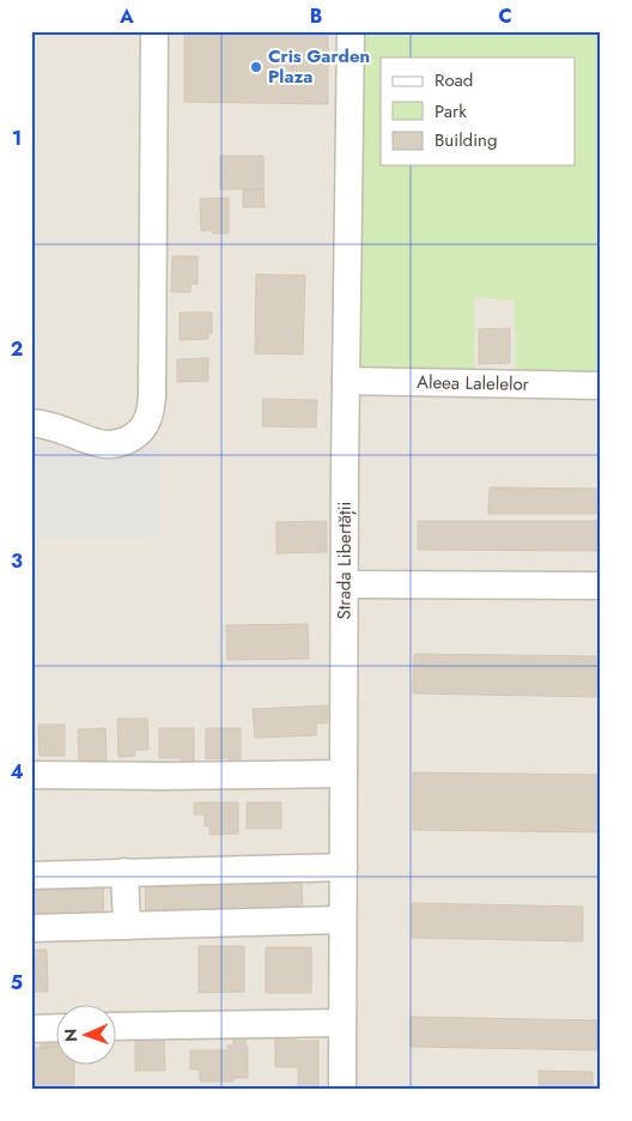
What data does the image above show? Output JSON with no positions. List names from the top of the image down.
{
  "streets": {
    "street": ["Aleea Lalelelor", "Strada Libertății"]
  },
  "crossings": [
    ["Aleea Lalelelor", "Strada Libertății"]
  ],
  "places": ["Cris Garden Plaza"],
  "legend": ["Road", "Park", "Building"],
  "north": "left",
  "grid": {
    "columns": ["A", "B", "C"],
    "rows": [
      "1",
      "2",
      "3",
      "4",
      "5"
    ]
  }
}
